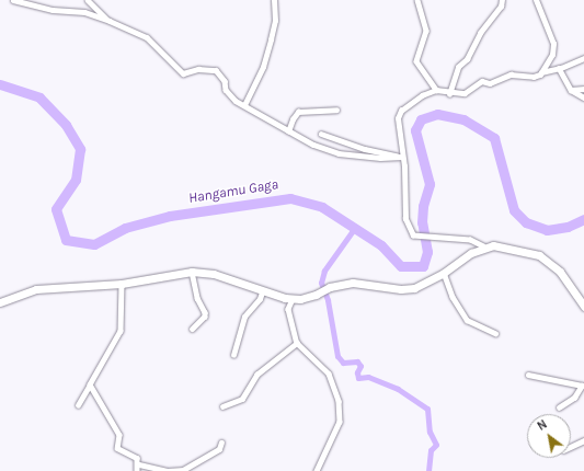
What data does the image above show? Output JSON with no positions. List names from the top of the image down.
{
  "water": ["Hangamu Gaga"],
  "north": "top left"
}
